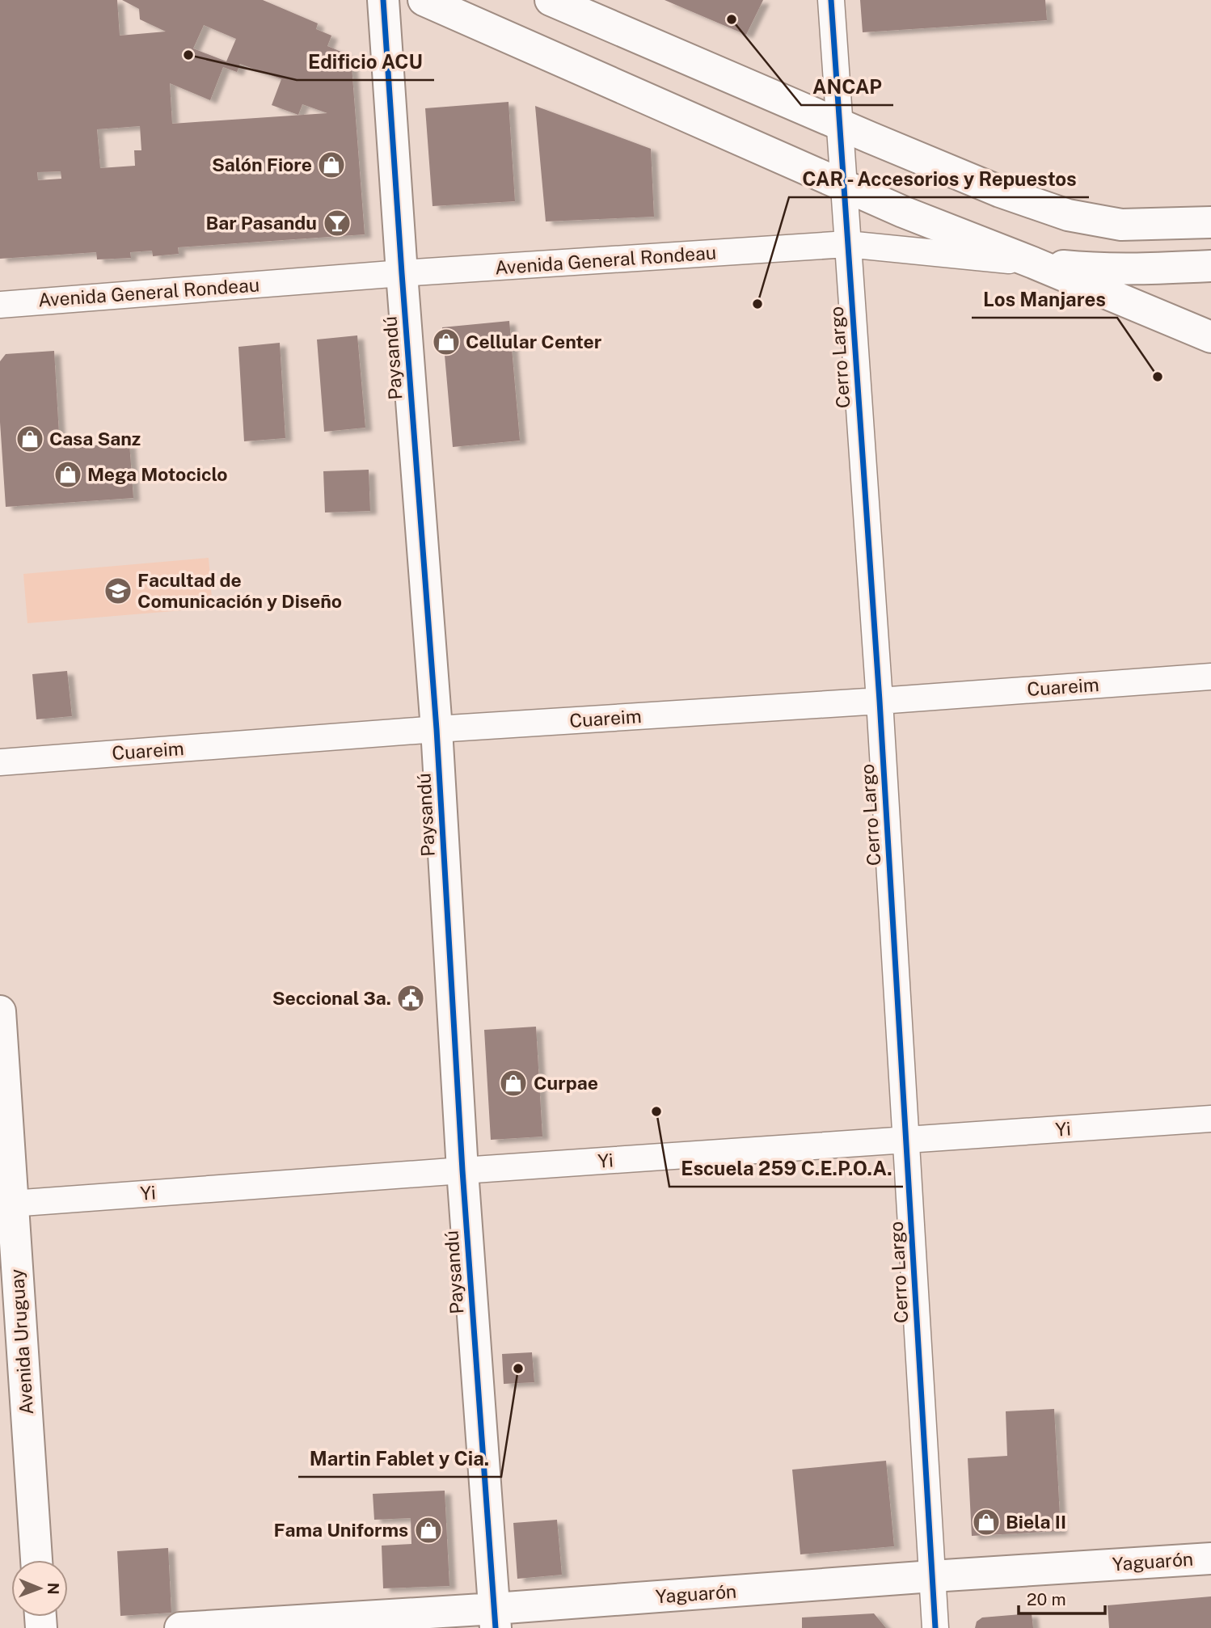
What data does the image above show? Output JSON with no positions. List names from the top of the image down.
{
  "streets": {
    "street": [
      "Avenida General Rondeau",
      "Cerro Largo",
      "Paysandú",
      "Cuareim",
      "Yi",
      "Avenida Uruguay",
      "Yaguarón"
    ]
  },
  "crossings": [
    ["Avenida General Rondeau", "Cerro Largo"],
    ["Avenida General Rondeau", "Paysandú"],
    ["Cerro Largo", "Cuareim"],
    ["Cerro Largo", "Yi"],
    ["Cerro Largo", "Yaguarón"],
    ["Paysandú", "Cuareim"],
    ["Paysandú", "Yi"],
    ["Paysandú", "Yaguarón"],
    ["Yi", "Avenida Uruguay"]
  ],
  "places": {
    "other": [
      "ANCAP",
      "Edificio ACU",
      "CAR - Accesorios y Repuestos",
      "Los Manjares",
      "Escuela 259 C.E.P.O.A.",
      "Martin Fablet y Cia."
    ],
    "shop": [
      "Salón Fiore",
      "Cellular Center",
      "Casa Sanz",
      "Mega Motociclo",
      "Curpae",
      "Biela II",
      "Fama Uniforms"
    ],
    "bar": ["Bar Pasandu"],
    "school or university": ["Facultad de Comunicación y Diseño"],
    "public building": ["Seccional 3a."]
  },
  "scale_bar": "20 m",
  "north": "right"
}
